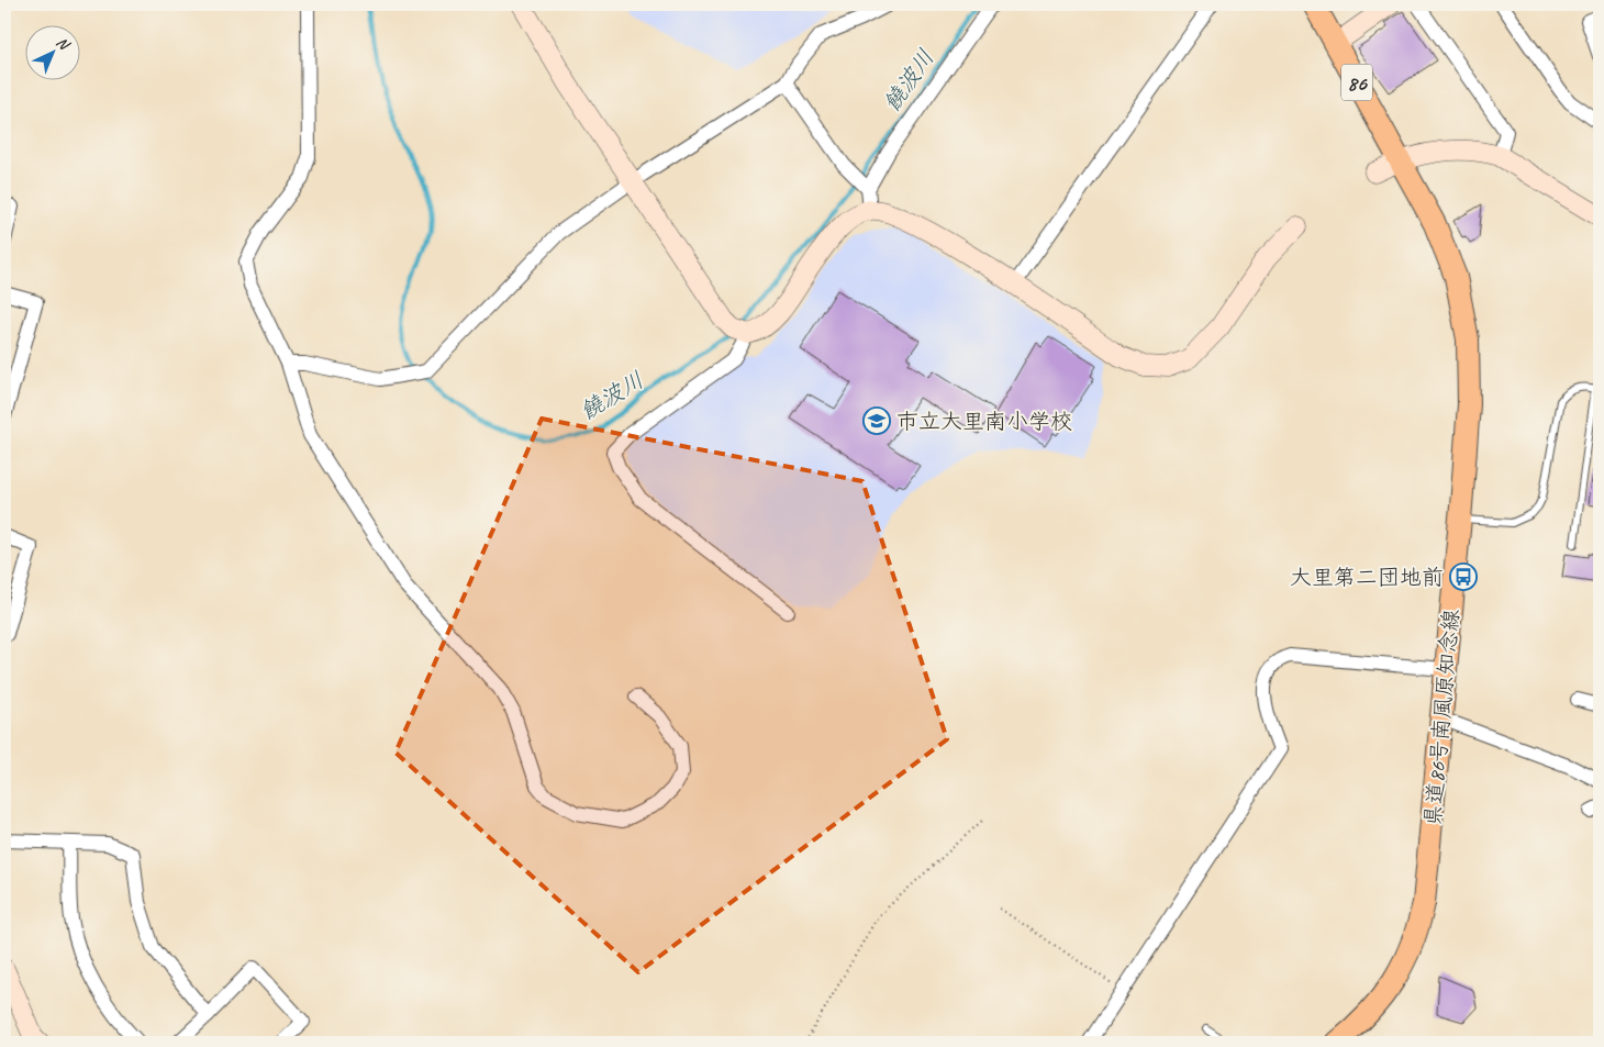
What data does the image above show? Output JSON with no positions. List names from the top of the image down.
{
  "streets": {
    "main road": ["86", "県道86号南風原知念線"]
  },
  "water": ["饒波川"],
  "places": {
    "school or university": ["市立大里南小学校"],
    "bus stop": ["大里第二団地前"]
  },
  "north": "top right"
}
